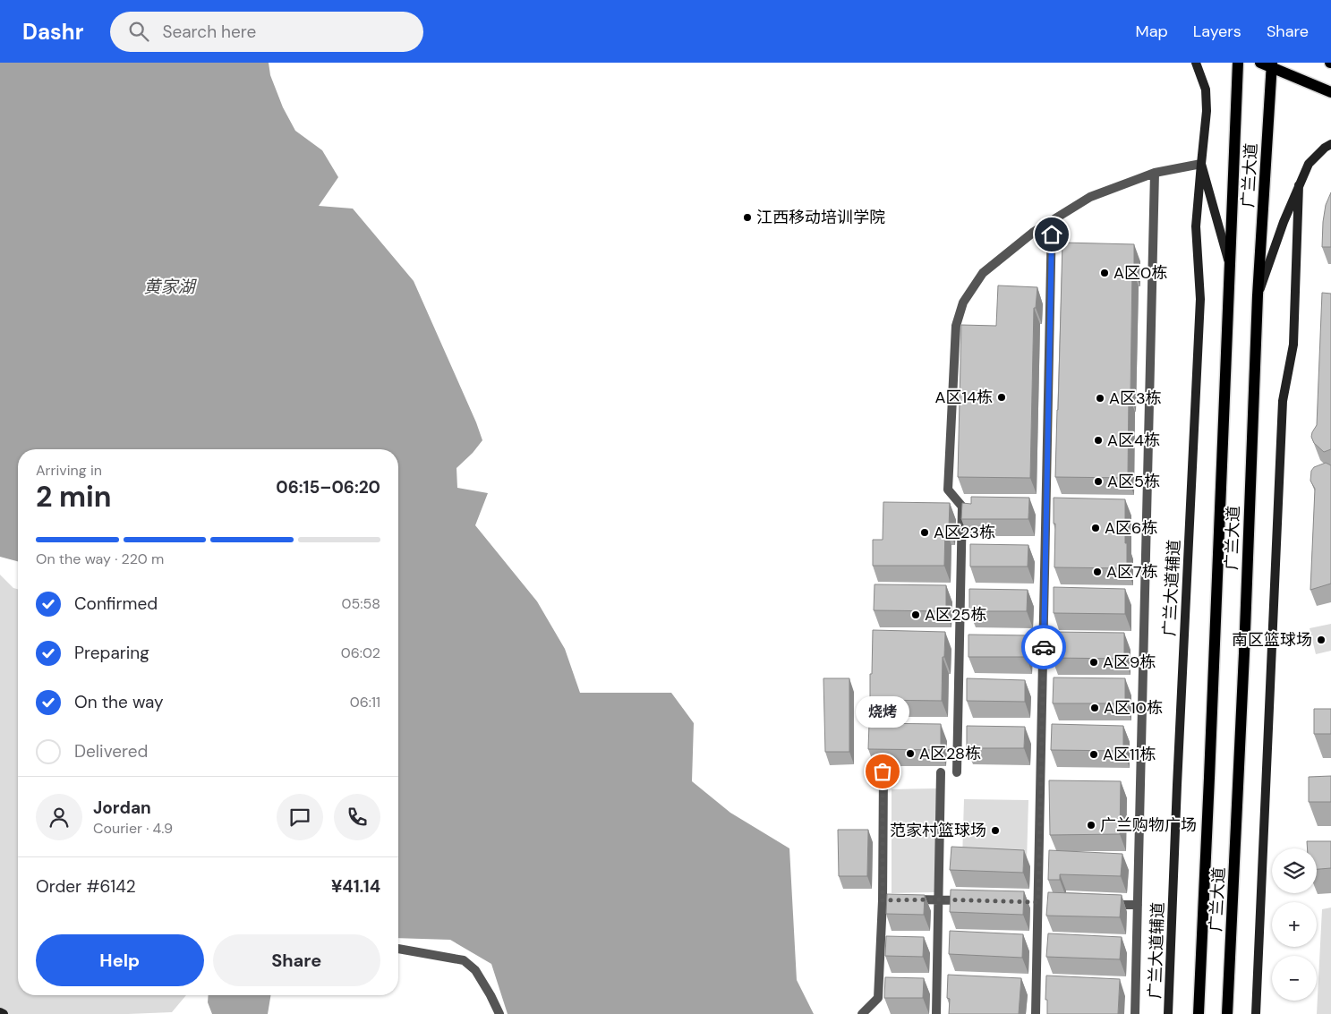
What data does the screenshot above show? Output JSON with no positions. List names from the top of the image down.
{
  "streets": {
    "main road": ["广兰大道", "广兰大道辅道"]
  },
  "water": ["黄家湖"],
  "places": [
    "江西移动培训学院",
    "A区0栋",
    "A区14栋",
    "A区3栋",
    "A区4栋",
    "A区5栋",
    "A区6栋",
    "A区23栋",
    "A区7栋",
    "A区25栋",
    "南区篮球场",
    "A区9栋",
    "A区10栋",
    "A区28栋",
    "A区11栋",
    "烧烤",
    "广兰购物广场",
    "范家村篮球场"
  ],
  "page": {
    "header": "Dashr",
    "search": "Search here",
    "nav": ["Map", "Layers", "Share"],
    "heading": ["2 min", "Arriving in", "06:15–06:20"],
    "panel": [
      "Jordan",
      "Courier · 4.9",
      "Order #6142",
      "¥41.14"
    ],
    "bar": "On the way · 220 m",
    "list": [
      ["Confirmed", "05:58"],
      ["Preparing", "06:02"],
      ["On the way", "06:11"],
      "Delivered"
    ],
    "bubble": "烧烤",
    "map_buttons": ["+", "−"],
    "buttons": ["Help", "Share"]
  }
}
